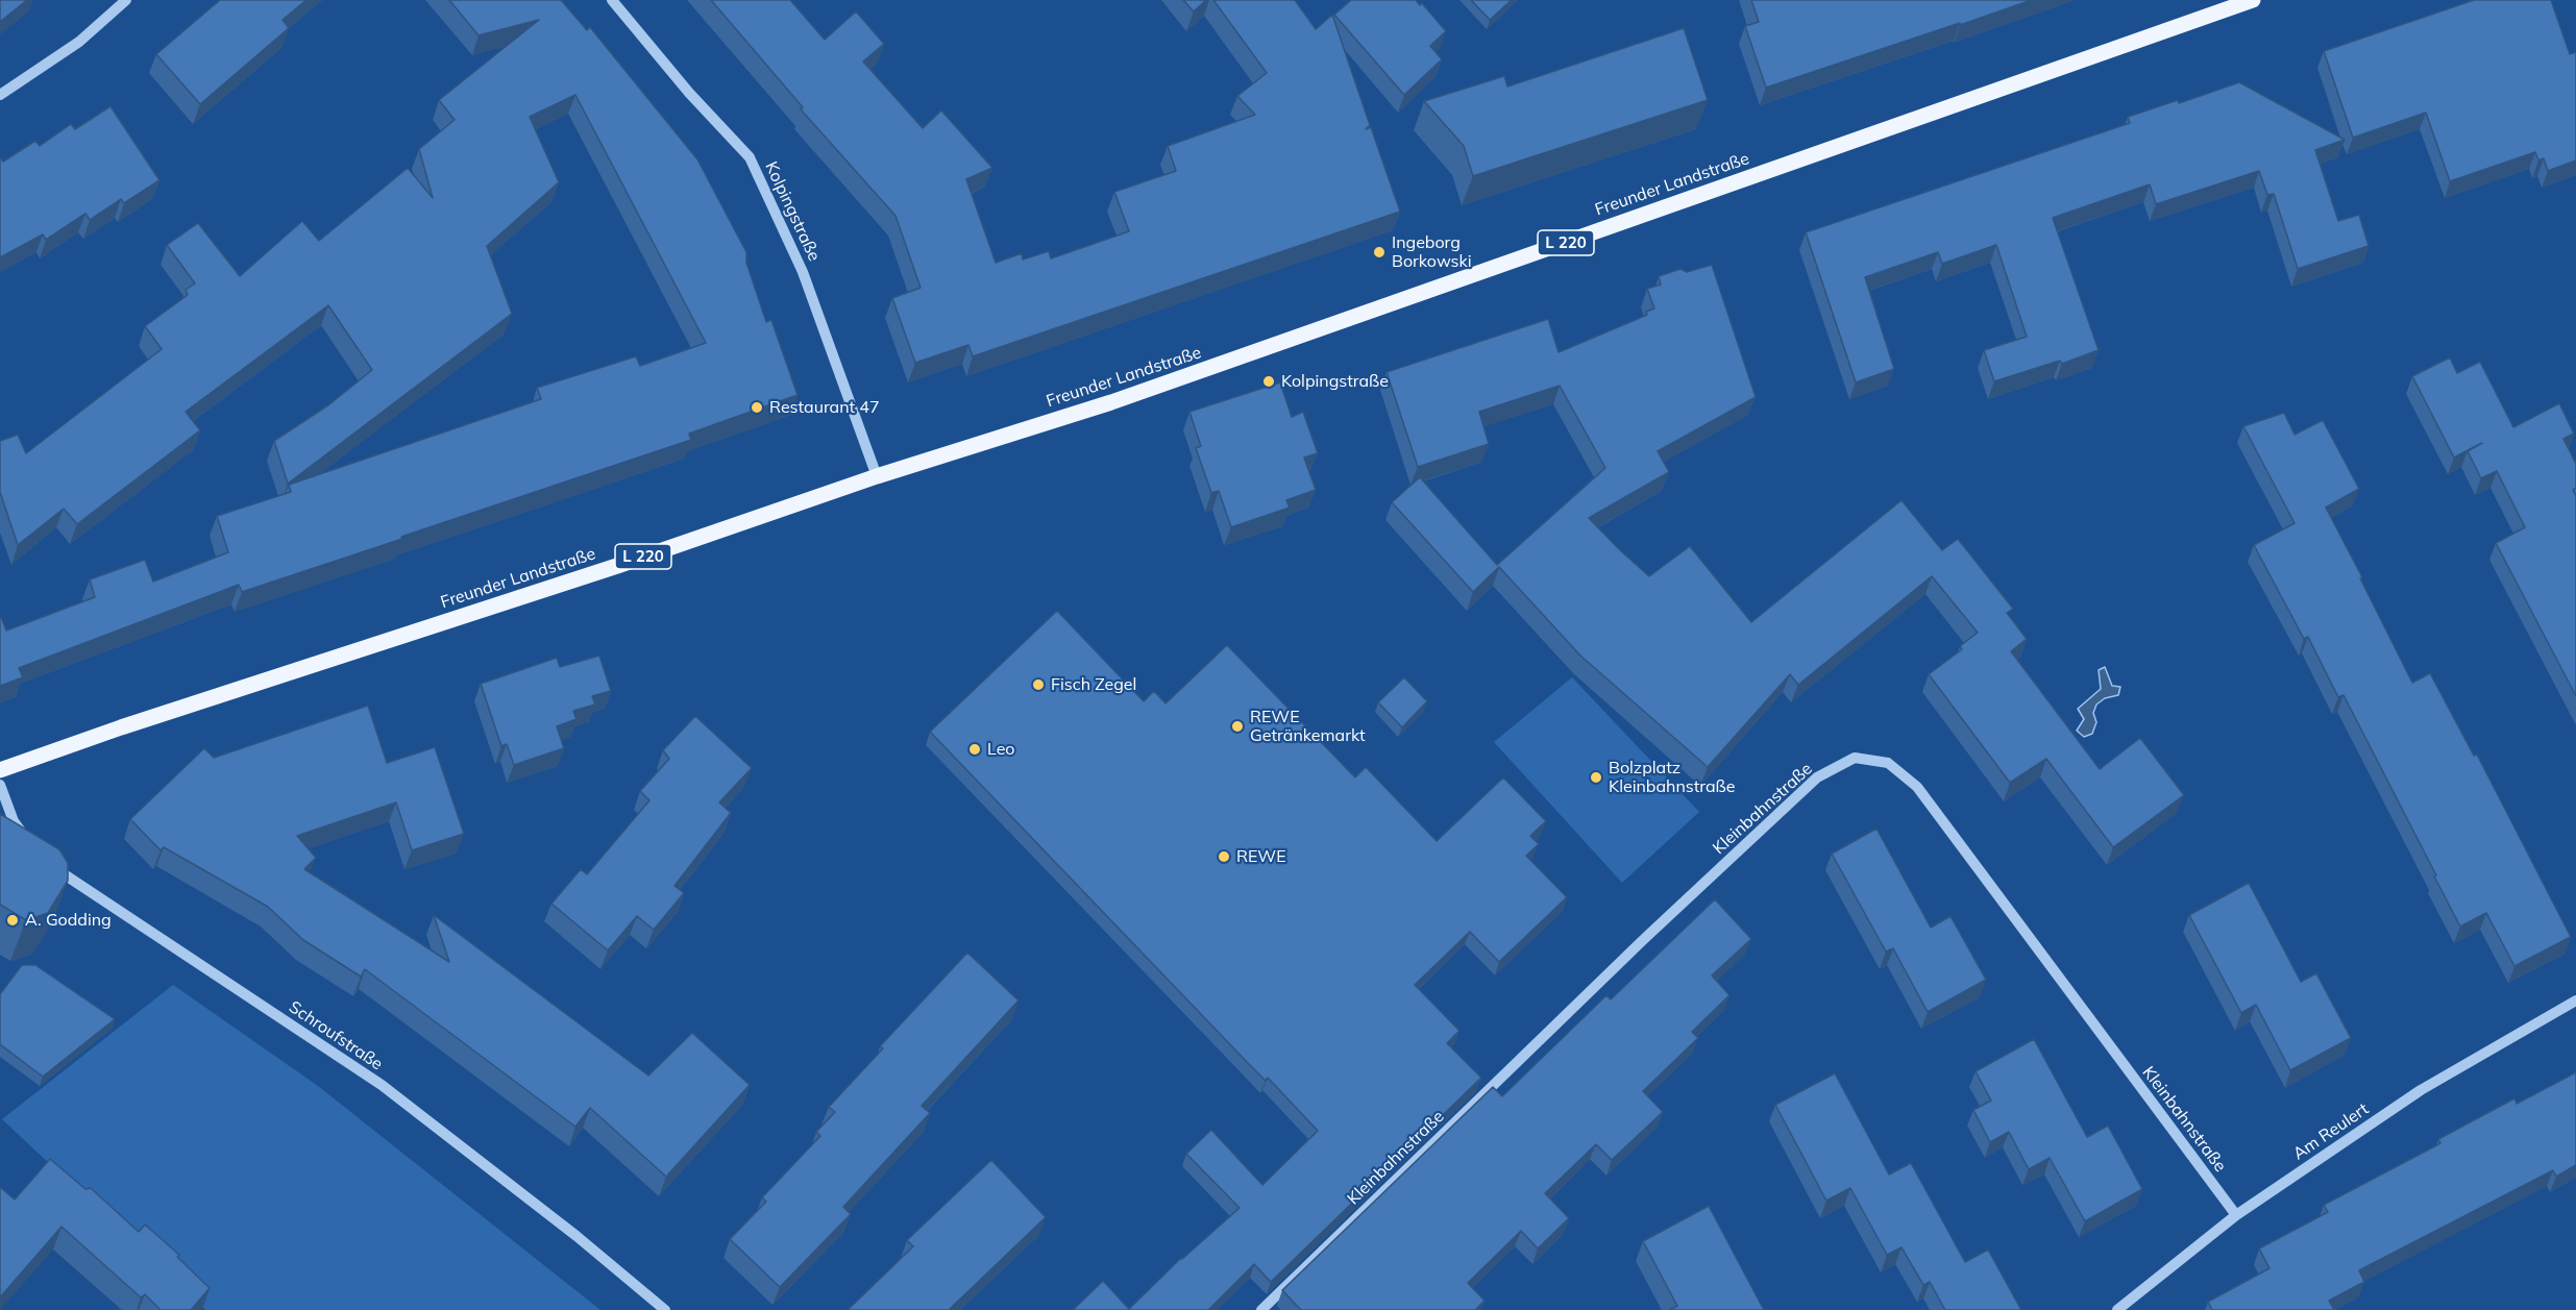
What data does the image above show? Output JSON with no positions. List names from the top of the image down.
{
  "streets": {
    "main road": ["Freunder Landstraße", "L 220"],
    "street": [
      "Kolpingstraße",
      "Kleinbahnstraße",
      "Schroufstraße",
      "Am Reulert"
    ]
  },
  "crossings": [
    ["Freunder Landstraße", "Kolpingstraße"],
    ["Kleinbahnstraße", "Am Reulert"]
  ],
  "places": [
    "Ingeborg Borkowski",
    "Kolpingstraße",
    "Restaurant 47",
    "Fisch Zegel",
    "REWE Getränkemarkt",
    "Leo",
    "Bolzplatz Kleinbahnstraße",
    "REWE",
    "A. Godding"
  ]
}
